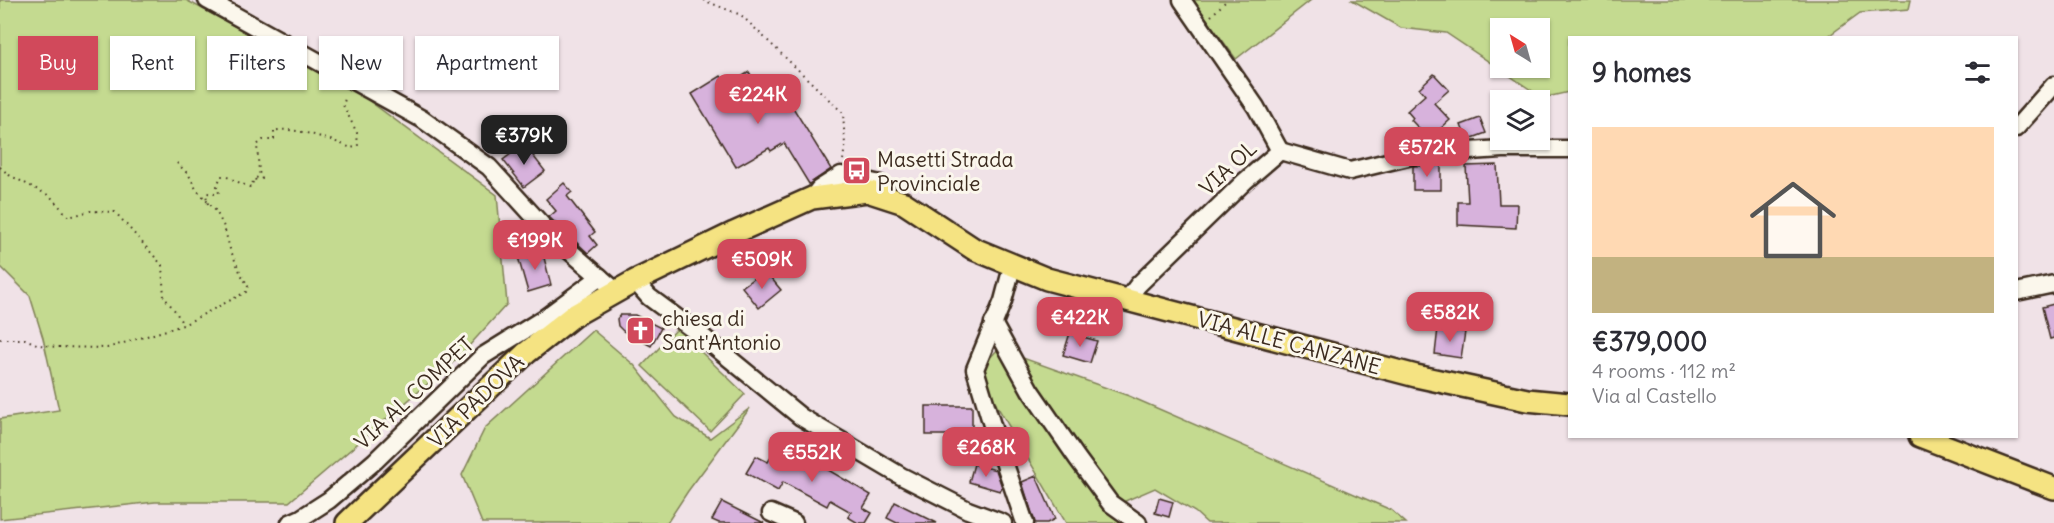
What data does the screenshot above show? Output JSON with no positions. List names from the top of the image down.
{
  "streets": {
    "main road": ["VIA ALLE CANZANE", "VIA PADOVA"],
    "street": ["VIA OL", "VIA AL COMPET"]
  },
  "crossings": [
    ["VIA OL", "VIA ALLE CANZANE"],
    ["VIA ALLE CANZANE", "VIA PADOVA"]
  ],
  "places": {
    "bus stop": ["Masetti Strada Provinciale"],
    "church": ["chiesa di Sant'Antonio"]
  },
  "north": "top left",
  "page": {
    "chip": [
      "Buy",
      "Rent",
      "Filters",
      "New",
      "Apartment"
    ],
    "heading": "9 homes",
    "price": [
      "€224K",
      "€379K",
      "€572K",
      "€199K",
      "€509K",
      "€582K",
      "€422K",
      "€268K",
      "€552K"
    ],
    "list": [
      {
        "name": "€379,000",
        "note": "4 rooms · 112 m² · Via al Castello"
      }
    ]
  }
}
